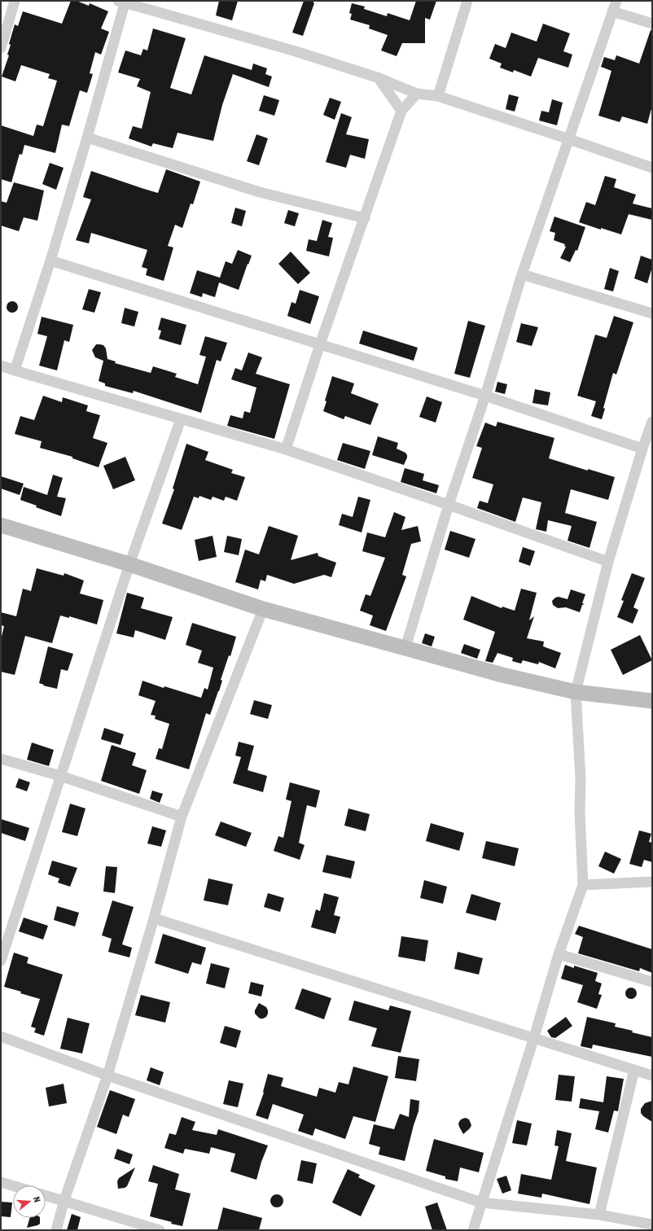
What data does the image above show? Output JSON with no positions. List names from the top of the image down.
{
  "north": "right"
}
